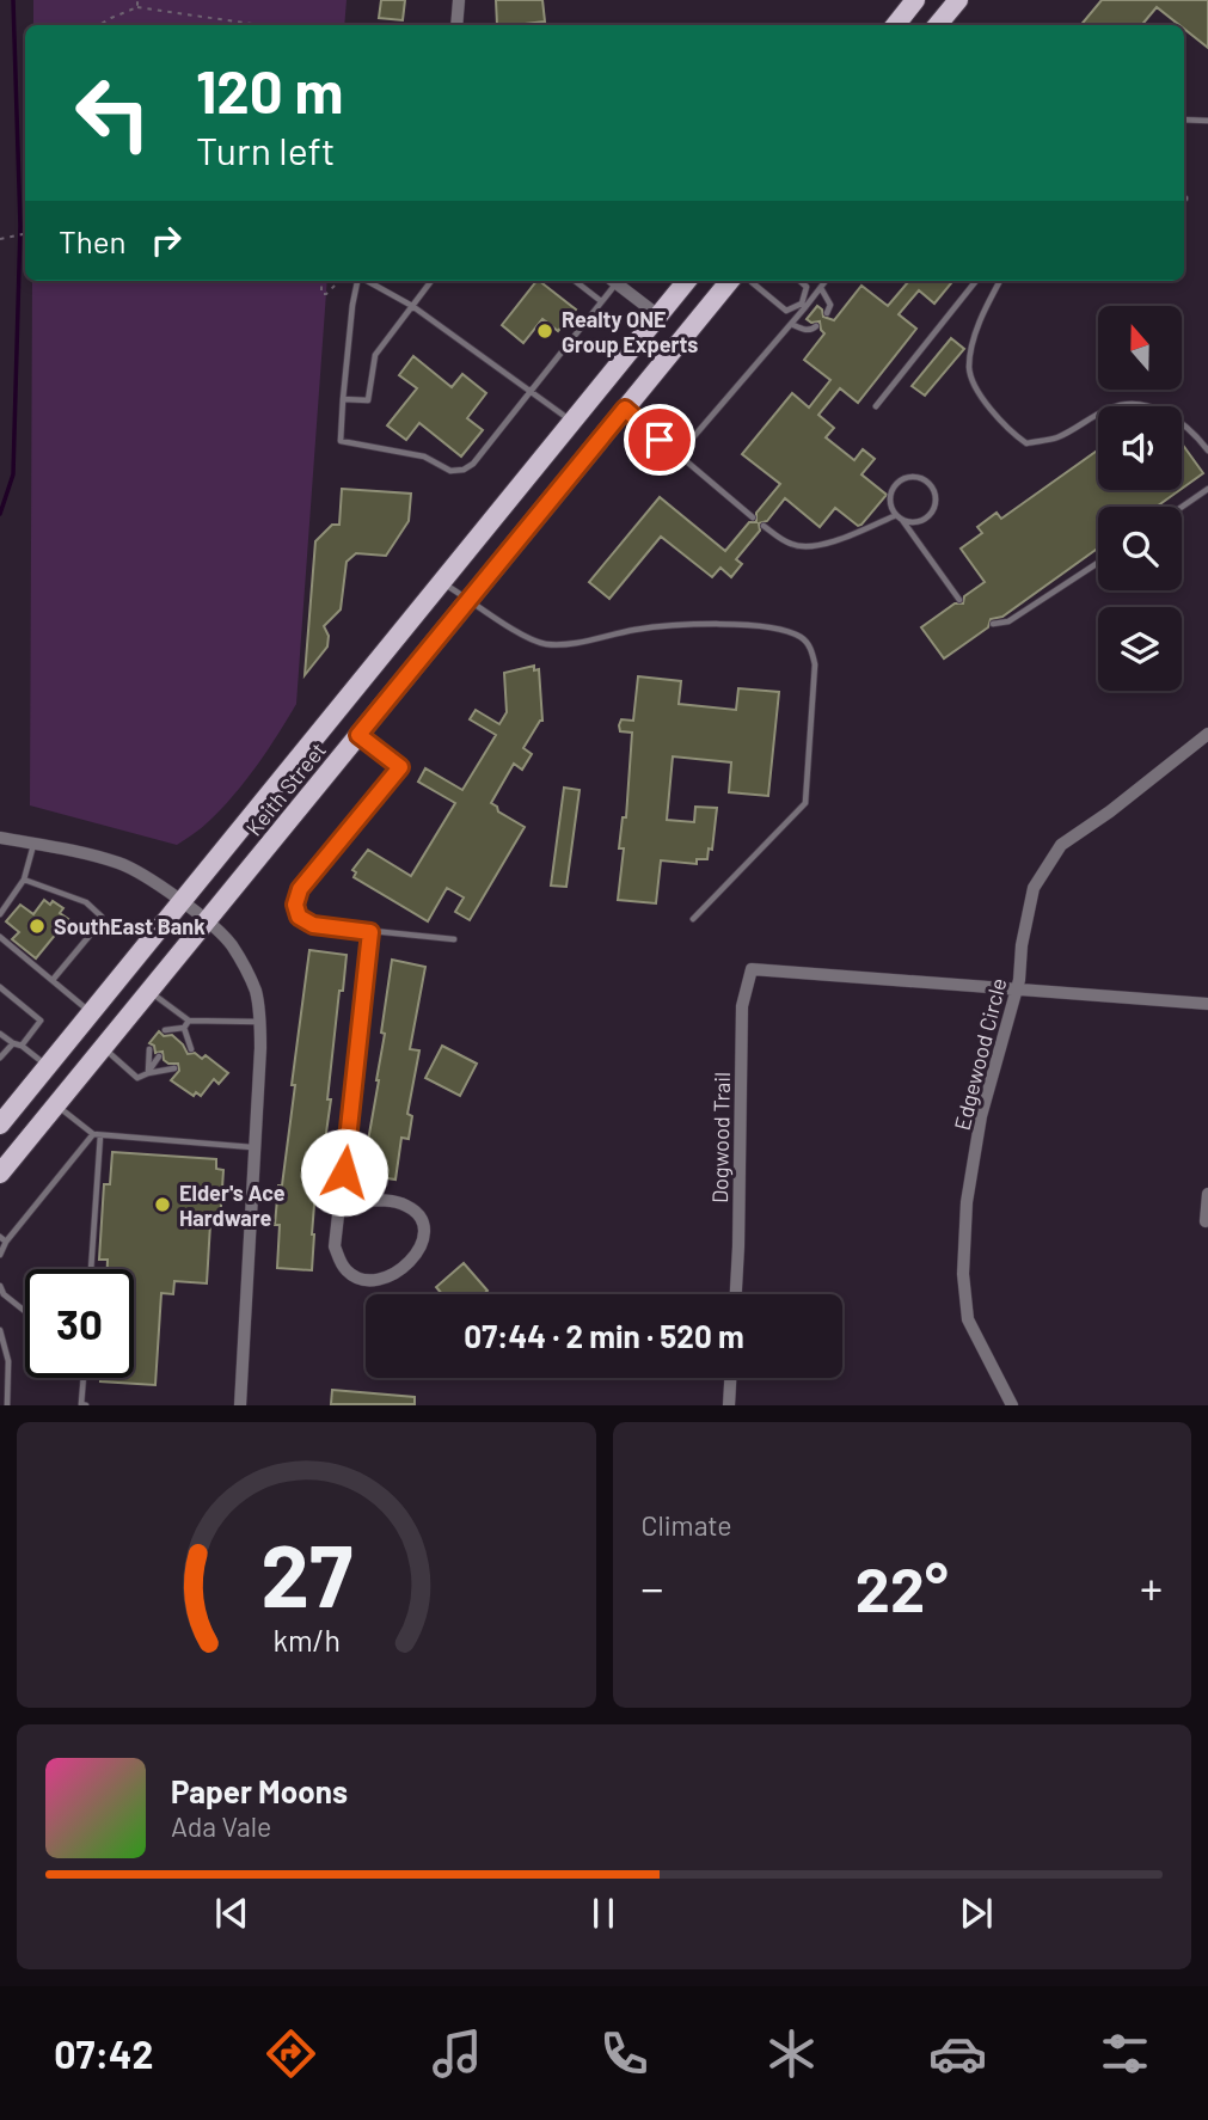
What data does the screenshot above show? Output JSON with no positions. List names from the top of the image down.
{
  "streets": {
    "main road": ["Keith Street"],
    "street": ["Edgewood Circle", "Dogwood Trail"]
  },
  "crossings": [
    ["Edgewood Circle", "Dogwood Trail"]
  ],
  "places": ["Realty ONE Group Experts", "SouthEast Bank", "Elder's Ace Hardware"],
  "north": "top",
  "page": {
    "turn": ["120 m", "Turn left"],
    "then": "Then",
    "limit": "30",
    "trip": "07:44 · 2 min · 520 m",
    "tile": "Climate",
    "heat": ["−", "22°", "+"],
    "song": ["Paper Moons", "Ada Vale"],
    "tabs": "07:42",
    "gauge": ["27", "km/h"]
  }
}
